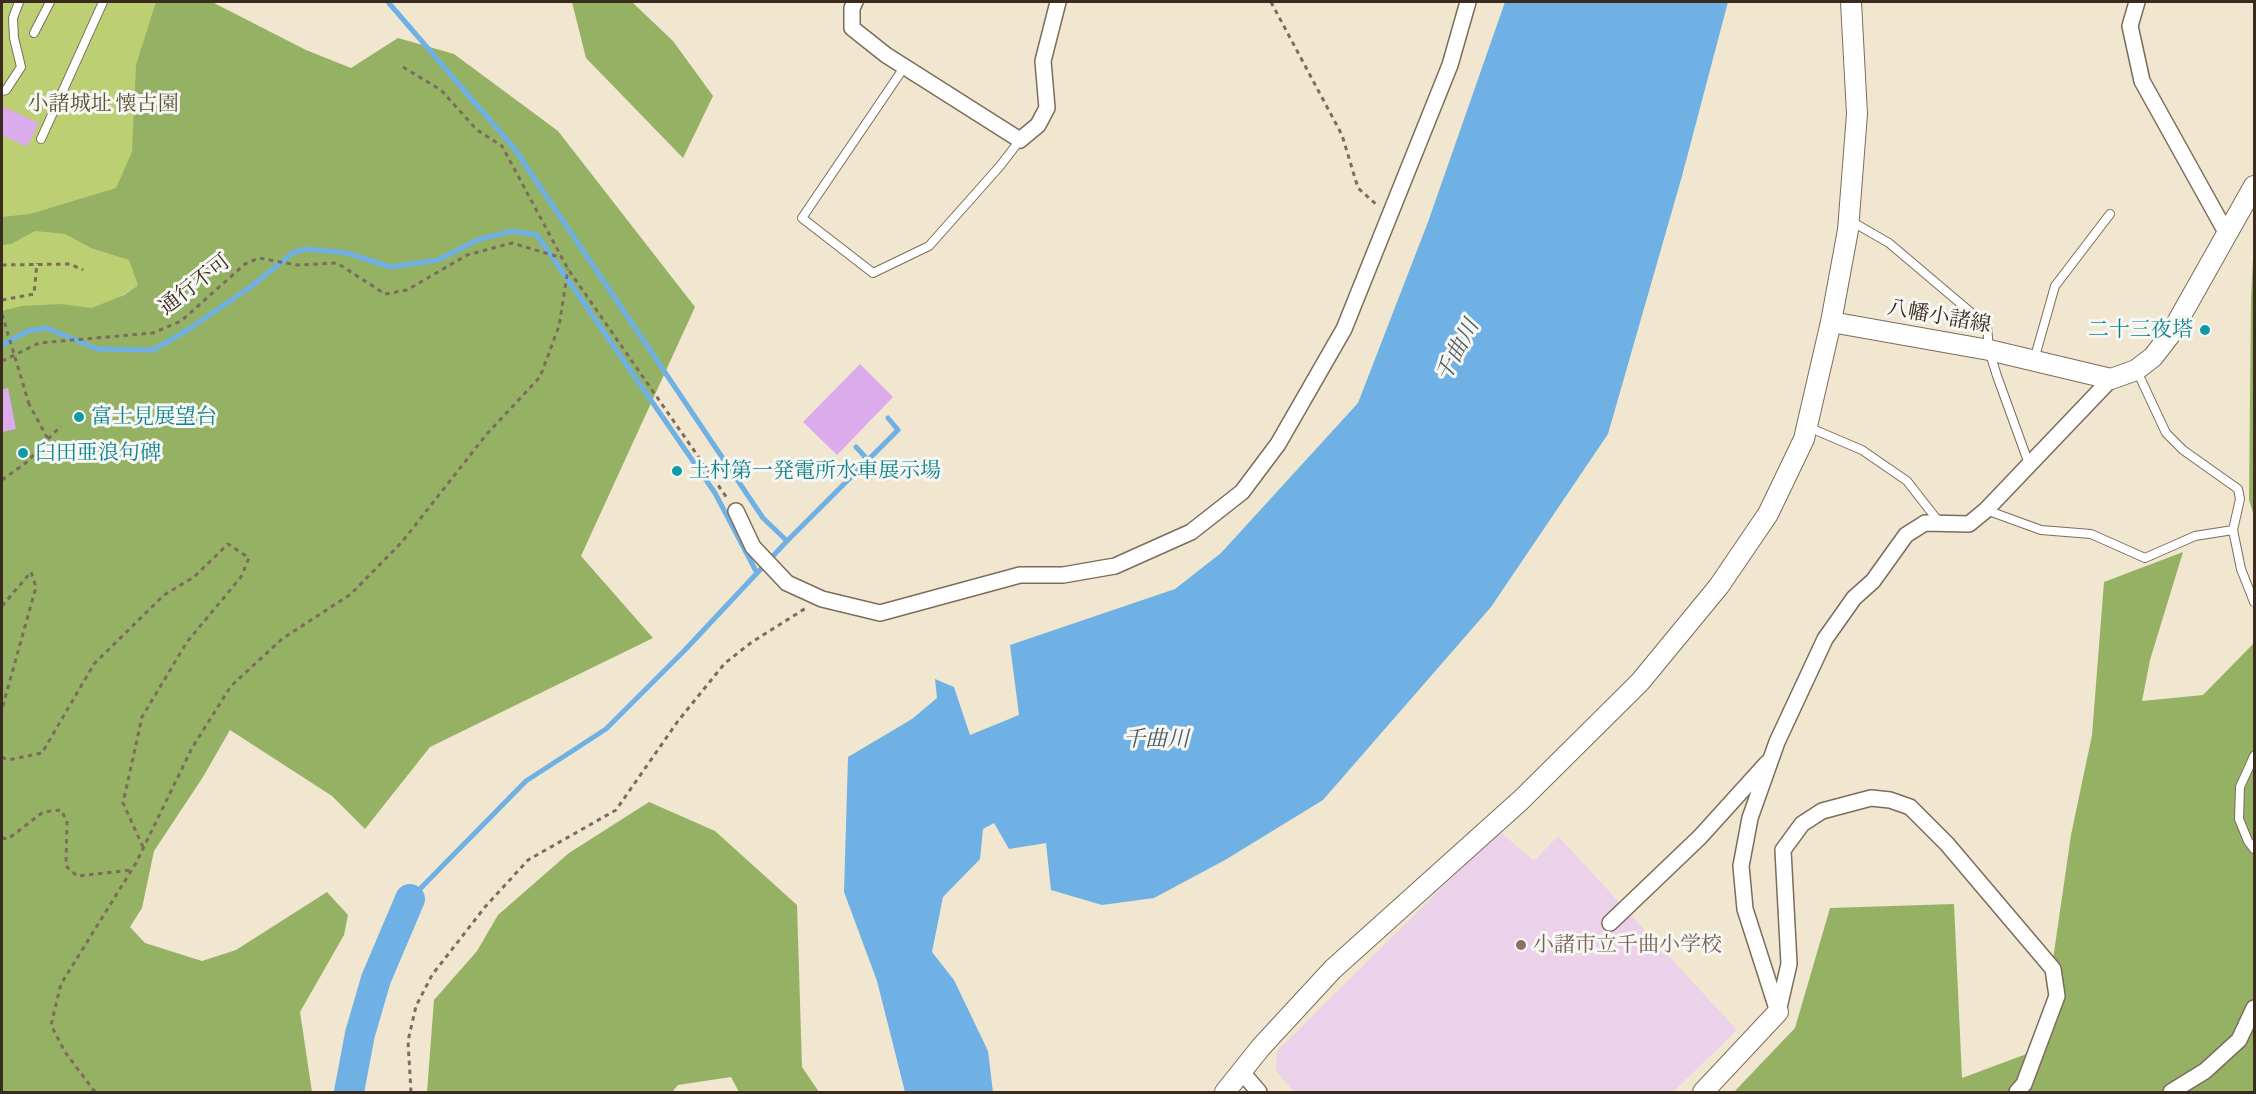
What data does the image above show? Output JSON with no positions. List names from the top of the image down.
{
  "streets": {
    "street": ["八幡小諸線"],
    "path": ["通行不可"]
  },
  "water": ["千曲川"],
  "parks": ["小諸城址 懐古園"],
  "places": [
    "二十三夜塔",
    "富士見展望台",
    "臼田亜浪句碑",
    "土村第一発電所水車展示場",
    "小諸市立千曲小学校"
  ]
}
